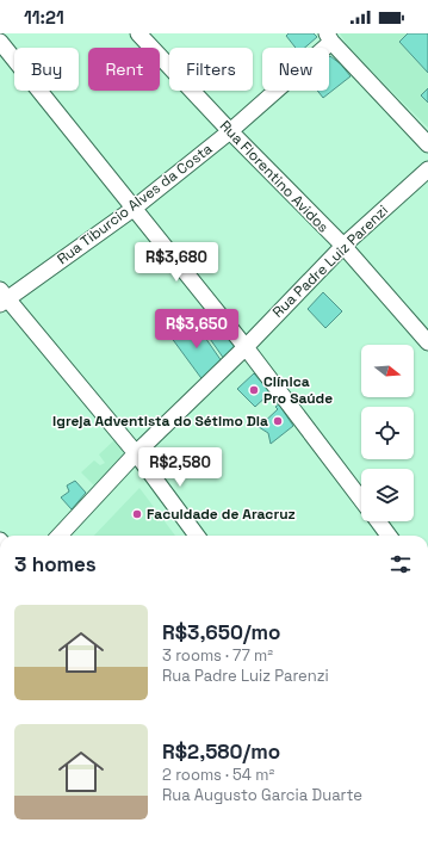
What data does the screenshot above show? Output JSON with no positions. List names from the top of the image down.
{
  "streets": {
    "street": ["Rua Florentino Avidos", "Rua Tiburcio Alves da Costa", "Rua Padre Luiz Parenzi"]
  },
  "crossings": [
    ["Rua Florentino Avidos", "Rua Tiburcio Alves da Costa"],
    ["Rua Florentino Avidos", "Rua Padre Luiz Parenzi"]
  ],
  "places": ["Clínica Pro Saúde", "Igreja Adventista do Sétimo Dia", "Faculdade de Aracruz"],
  "north": "right",
  "page": {
    "status": "11:21",
    "chip": [
      "Buy",
      "Rent",
      "Filters",
      "New"
    ],
    "price": ["R$3,680", "R$3,650", "R$2,580"],
    "heading": "3 homes",
    "list": [
      {
        "name": "R$3,650/mo",
        "note": "3 rooms · 77 m² · Rua Padre Luiz Parenzi"
      },
      {
        "name": "R$2,580/mo",
        "note": "2 rooms · 54 m² · Rua Augusto Garcia Duarte"
      }
    ]
  }
}
